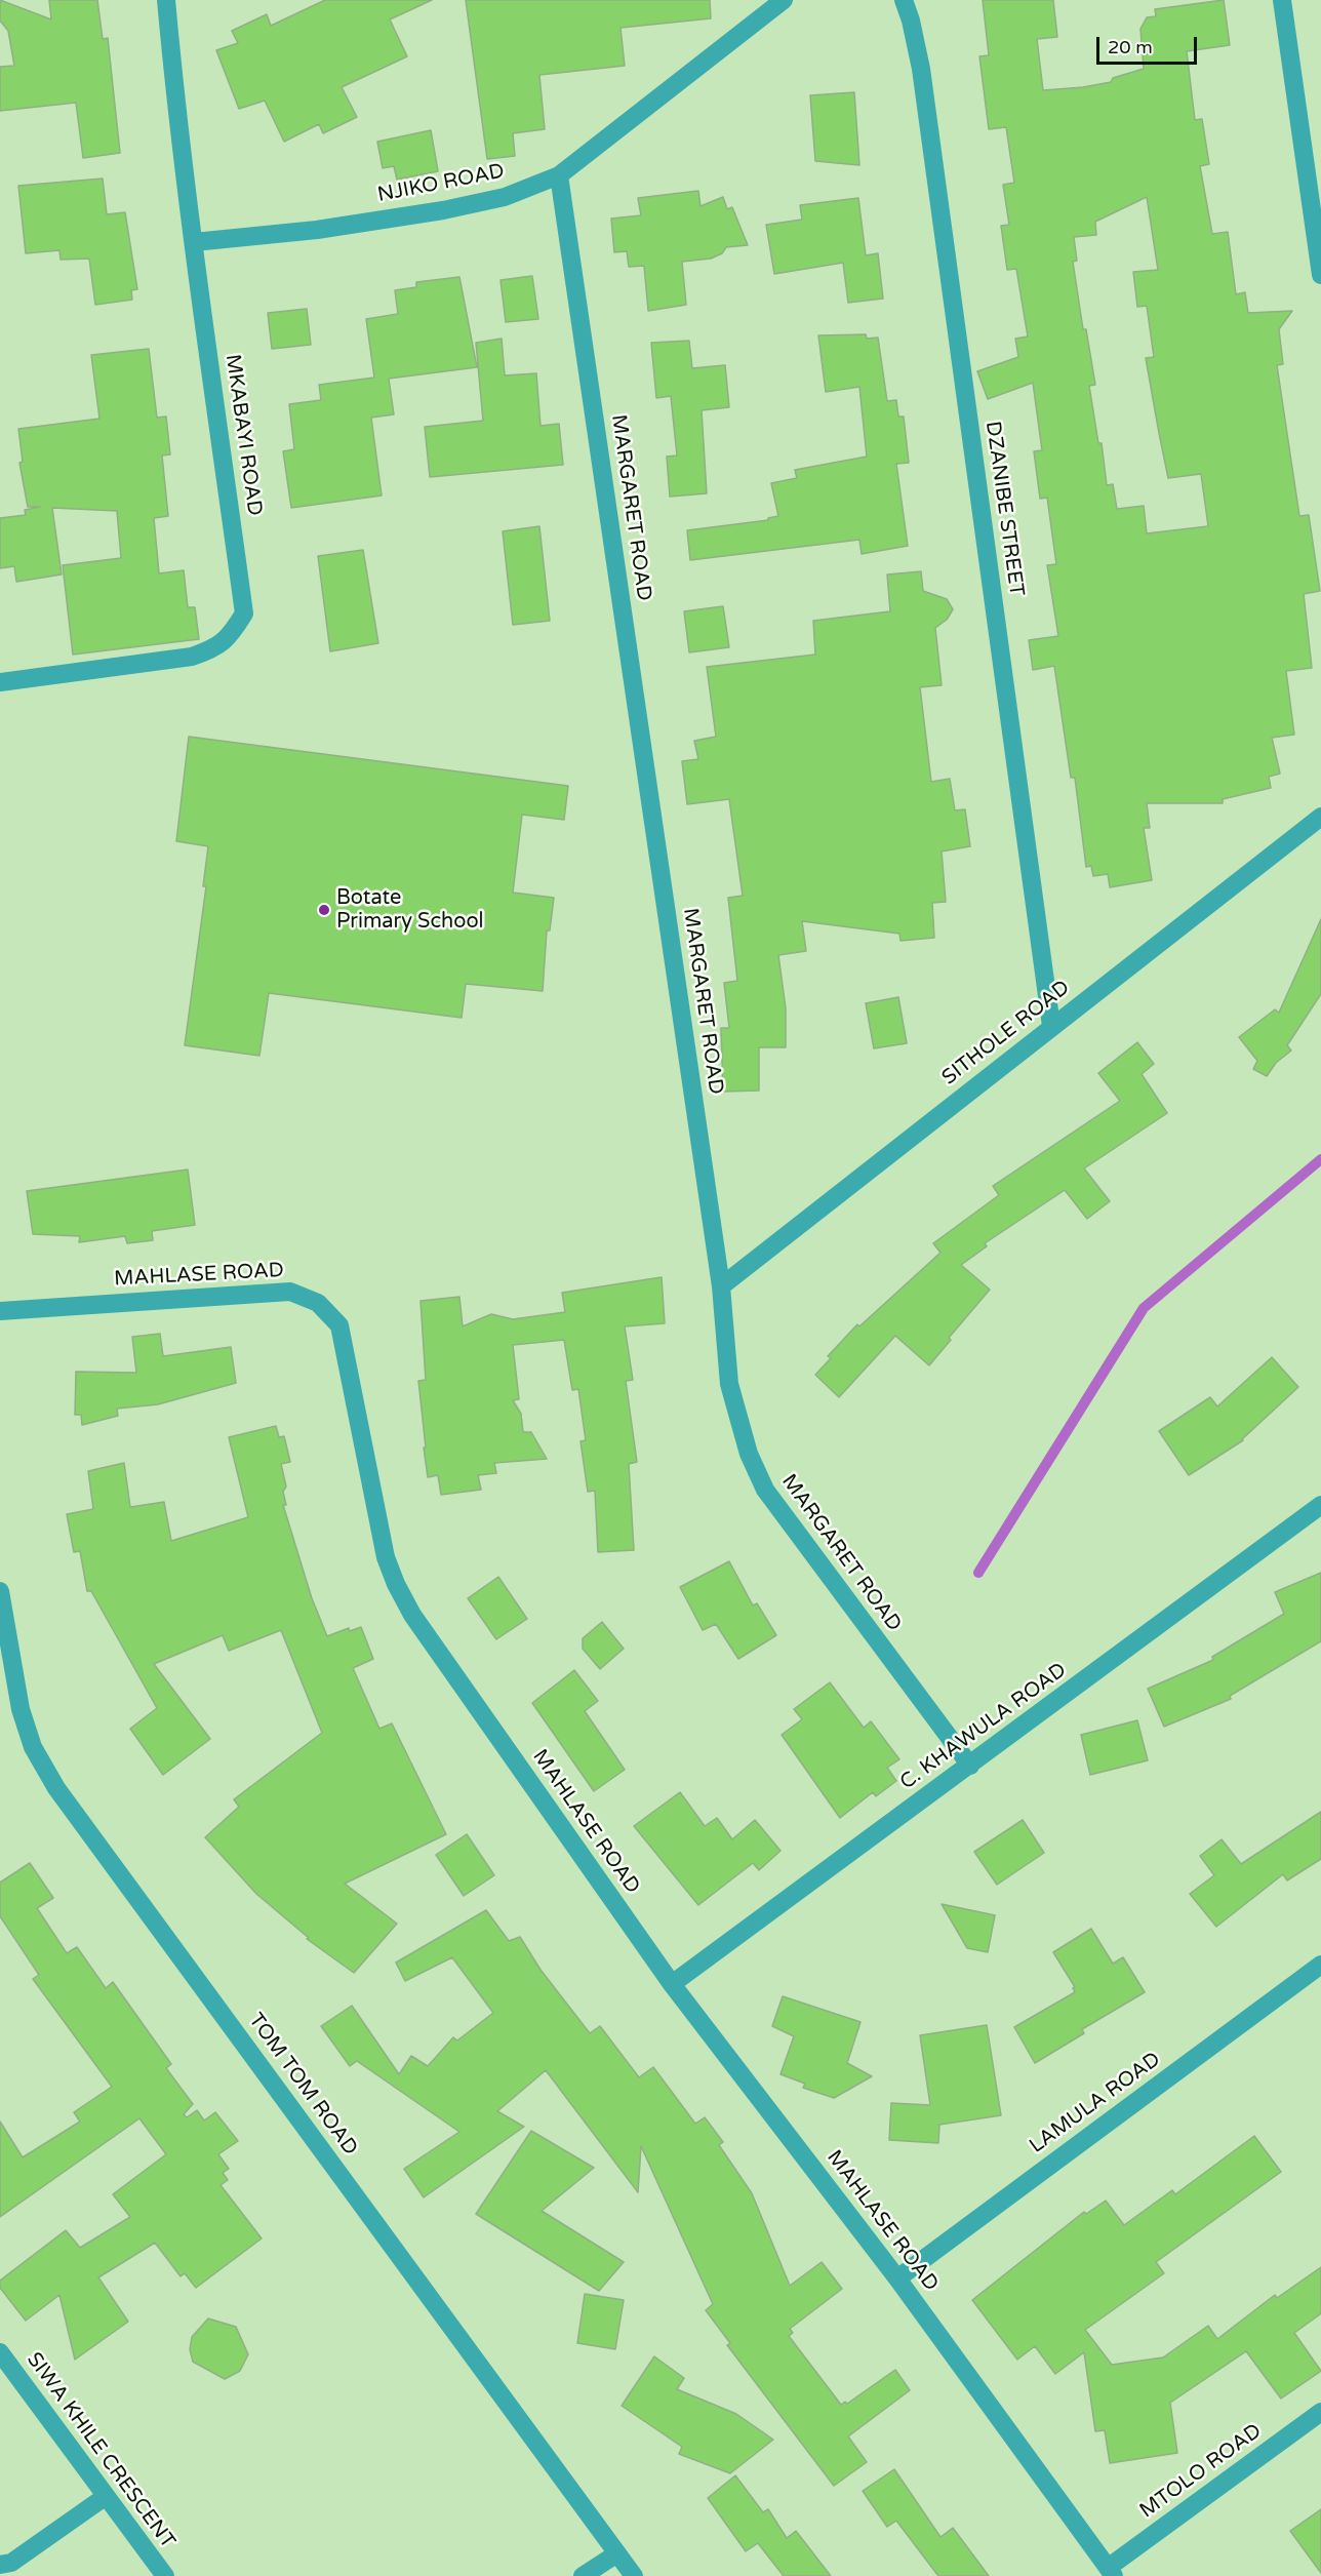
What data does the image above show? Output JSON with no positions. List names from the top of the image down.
{
  "streets": {
    "street": [
      "NJIKO ROAD",
      "MKABAYI ROAD",
      "MARGARET ROAD",
      "DZANIBE STREET",
      "SITHOLE ROAD",
      "MAHLASE ROAD",
      "C. KHAWULA ROAD",
      "TOM TOM ROAD",
      "LAMULA ROAD",
      "SIWA KHILE CRESCENT",
      "MTOLO ROAD"
    ]
  },
  "crossings": [
    ["NJIKO ROAD", "MKABAYI ROAD"],
    ["NJIKO ROAD", "MARGARET ROAD"],
    ["MARGARET ROAD", "SITHOLE ROAD"],
    ["MARGARET ROAD", "C. KHAWULA ROAD"],
    ["DZANIBE STREET", "SITHOLE ROAD"],
    ["MAHLASE ROAD", "C. KHAWULA ROAD"],
    ["MAHLASE ROAD", "LAMULA ROAD"],
    ["MAHLASE ROAD", "MTOLO ROAD"]
  ],
  "places": ["Botate Primary School"],
  "scale_bar": "20 m"
}
